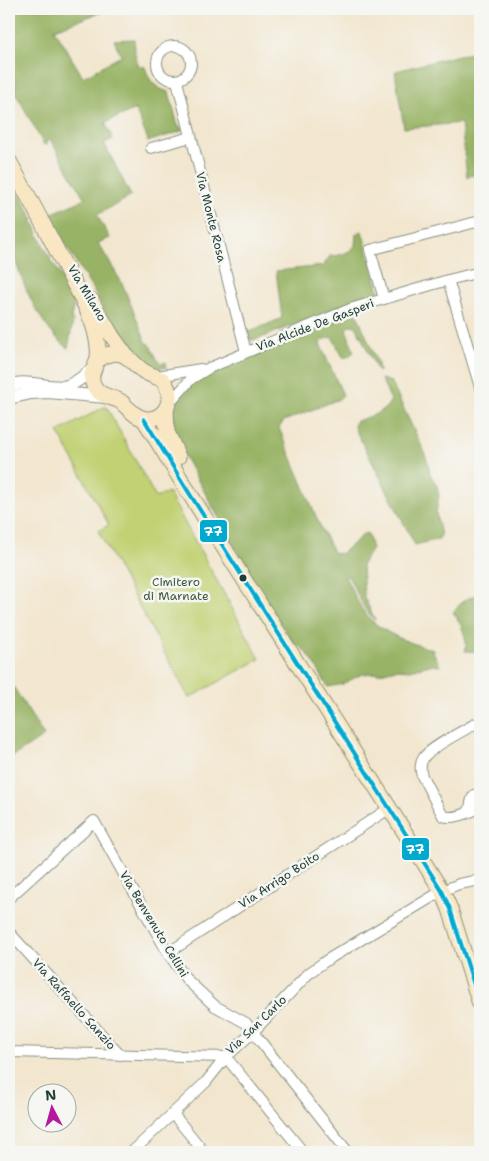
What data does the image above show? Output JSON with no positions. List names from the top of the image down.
{
  "streets": {
    "main road": ["Via Milano"],
    "street": [
      "Via Monte Rosa",
      "Via Alcide De Gasperi",
      "Via Arrigo Boito",
      "Via Benvenuto Cellini",
      "Via Raffaello Sanzio",
      "Via San Carlo"
    ]
  },
  "crossings": [
    ["Via Monte Rosa", "Via Alcide De Gasperi"],
    ["Via Milano", "Via Alcide De Gasperi"],
    ["Via Arrigo Boito", "Via Benvenuto Cellini"],
    ["Via Benvenuto Cellini", "Via San Carlo"],
    ["Via Raffaello Sanzio", "Via San Carlo"]
  ],
  "parks": ["Cimitero di Marnate"],
  "lines": ["transit line 77"],
  "north": "top"
}
